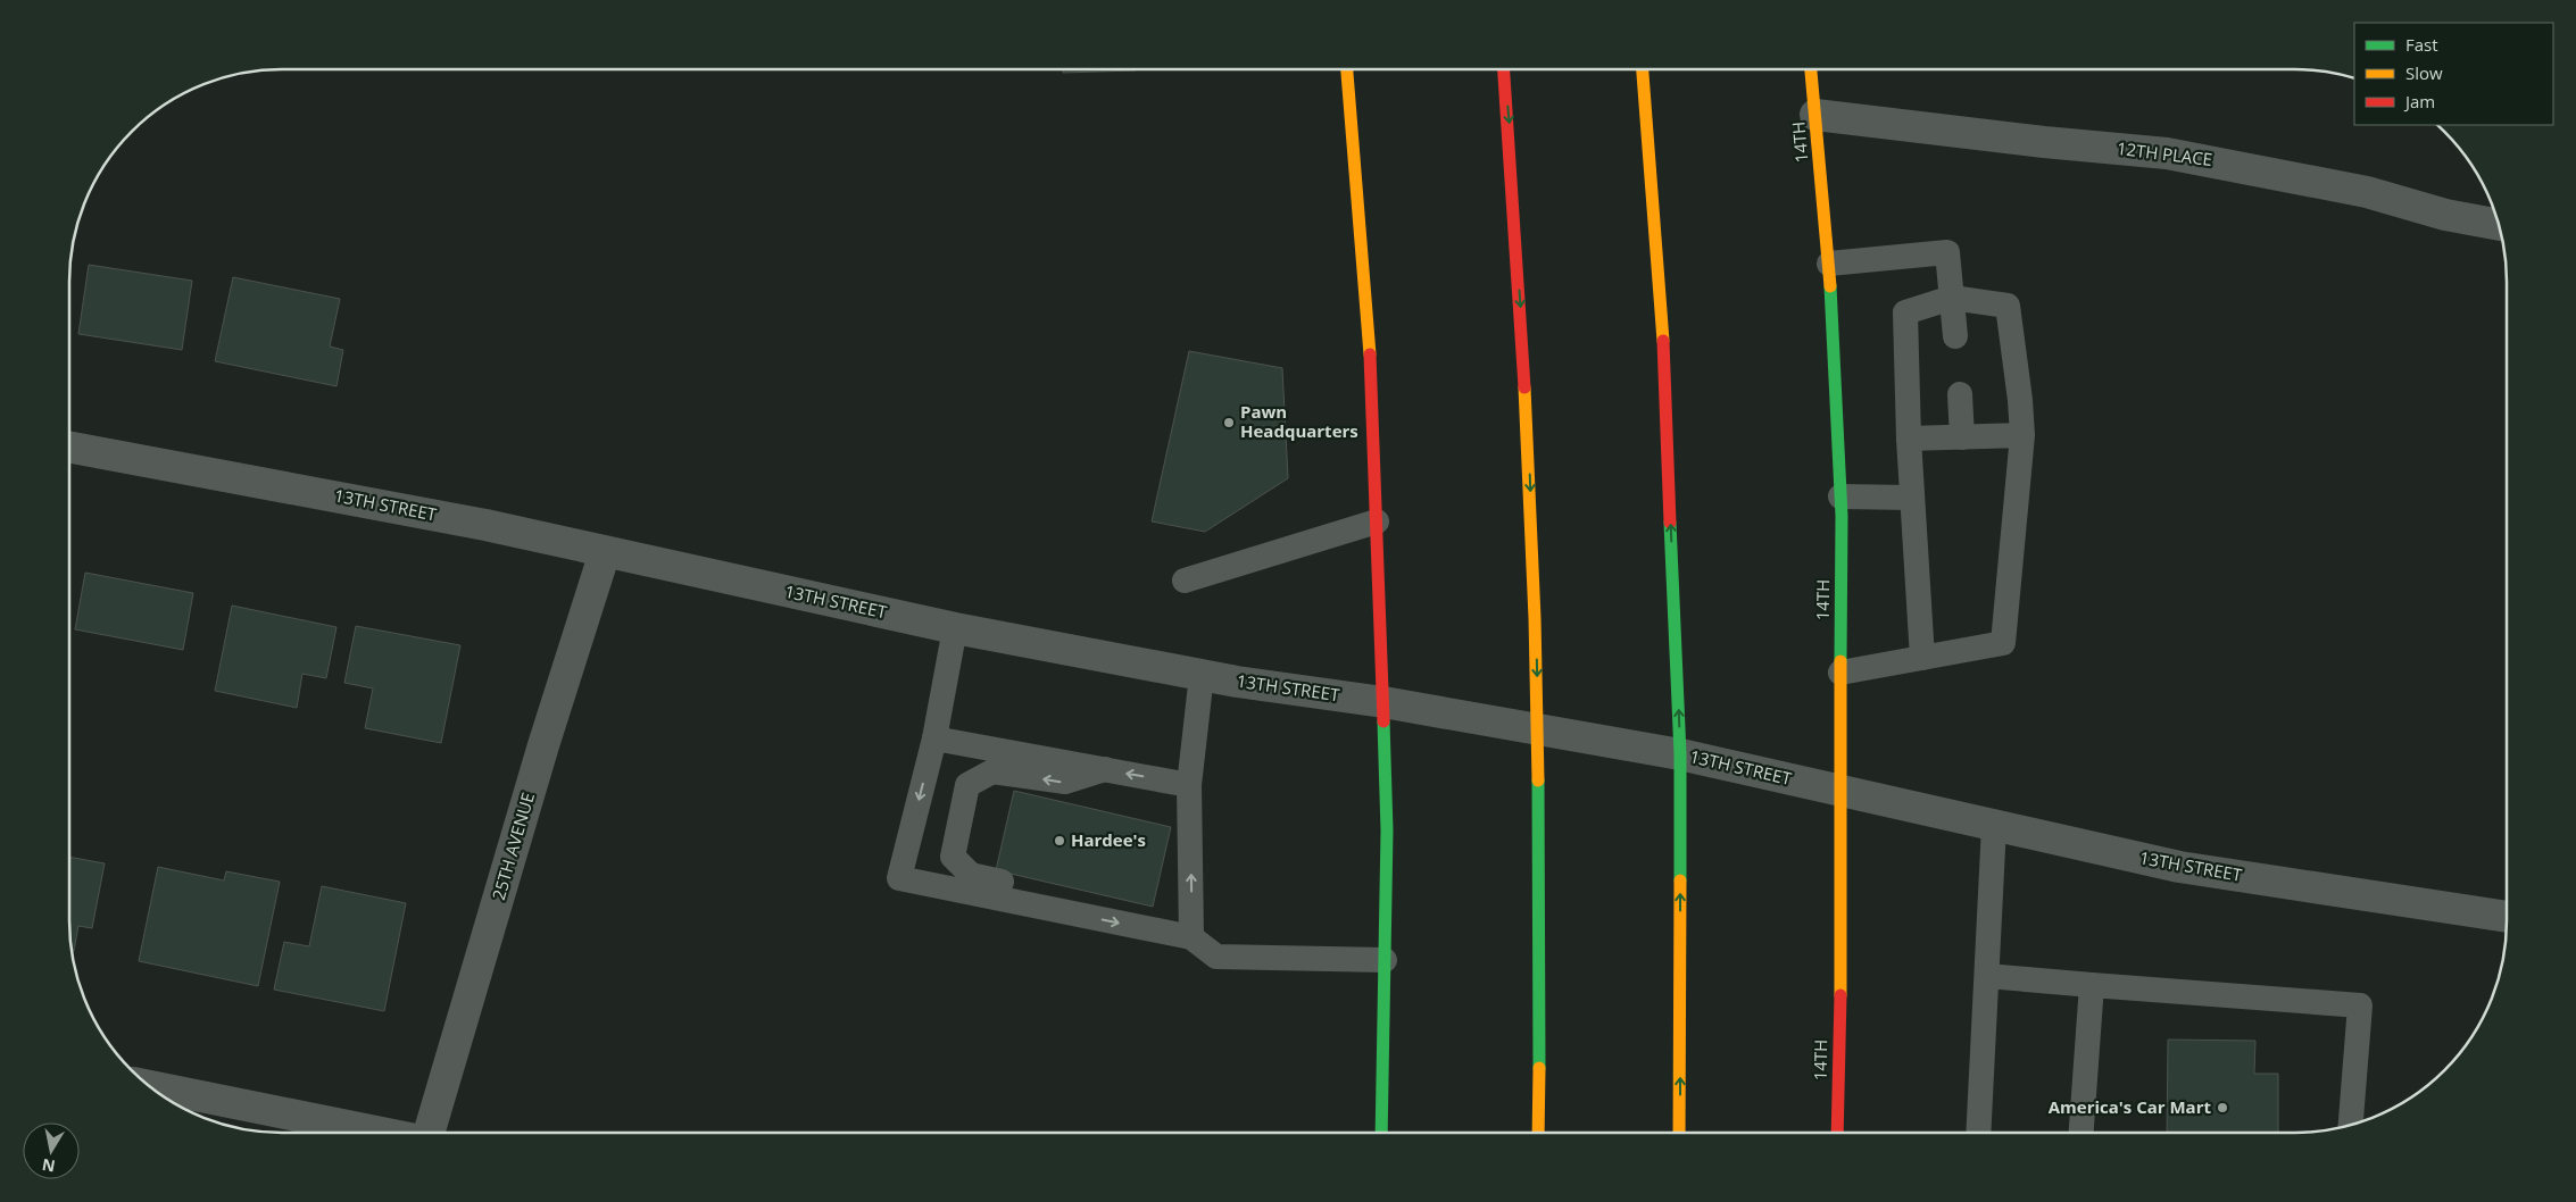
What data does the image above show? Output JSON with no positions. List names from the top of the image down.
{
  "streets": {
    "main road": ["14TH"],
    "street": ["12TH PLACE", "13TH STREET", "25TH AVENUE"]
  },
  "crossings": [
    ["14TH", "12TH PLACE"],
    ["14TH", "13TH STREET"],
    ["13TH STREET", "25TH AVENUE"]
  ],
  "places": ["Pawn Headquarters", "Hardee's", "America's Car Mart"],
  "legend": ["Fast", "Slow", "Jam"],
  "north": "bottom"
}
